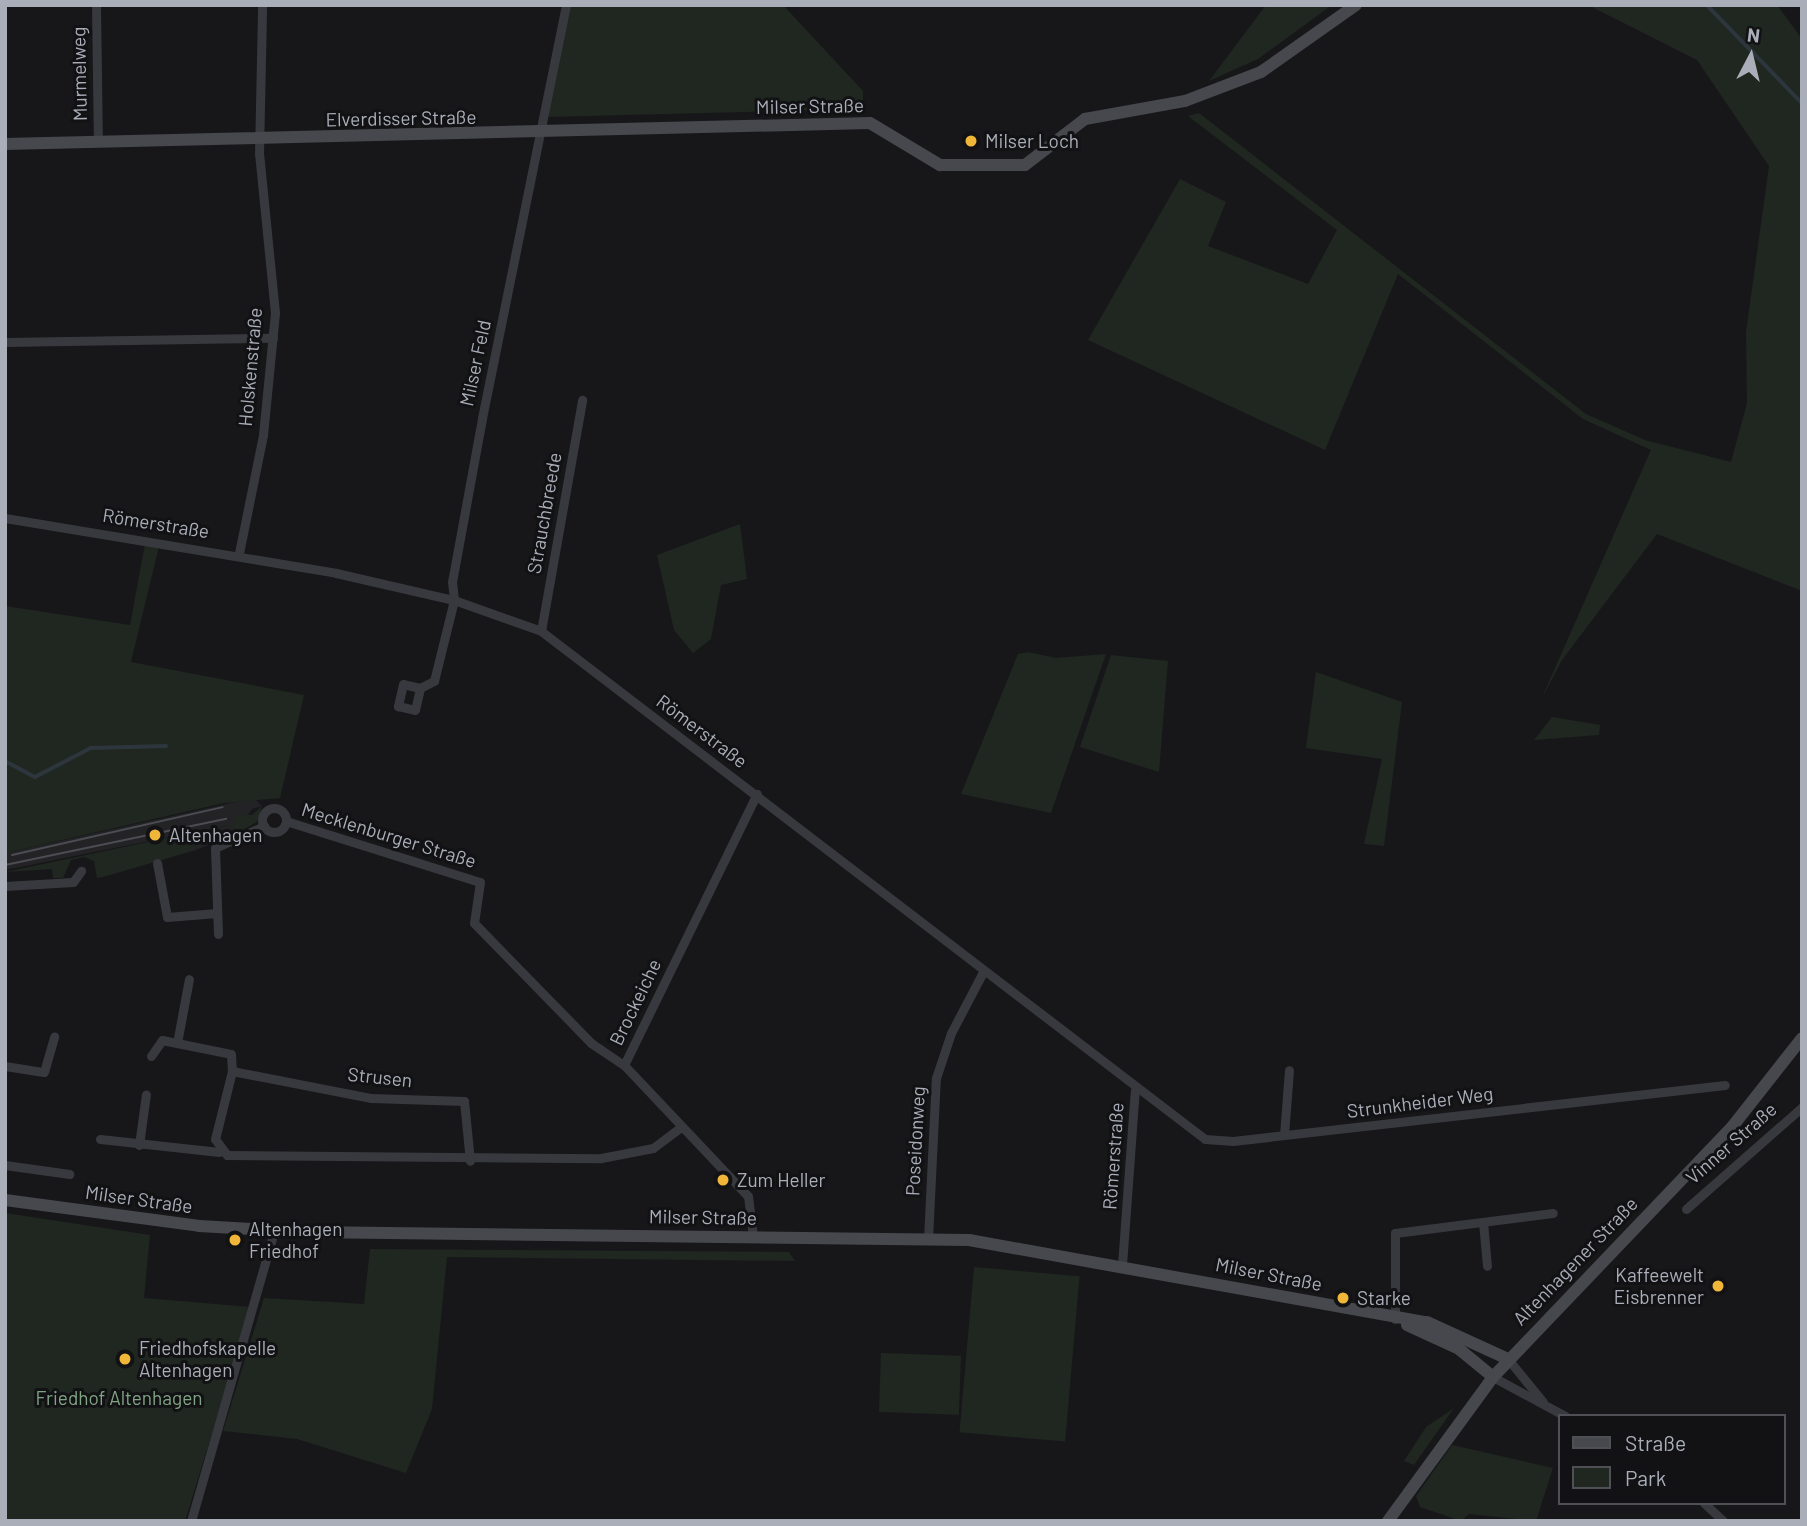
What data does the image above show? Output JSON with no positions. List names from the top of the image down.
{
  "streets": {
    "main road": ["Milser Straße", "Elverdisser Straße", "Altenhagener Straße"],
    "street": [
      "Murmelweg",
      "Milser Feld",
      "Holskenstraße",
      "Strauchbreede",
      "Römerstraße",
      "Mecklenburger Straße",
      "Brockeiche",
      "Strusen",
      "Strunkheider Weg",
      "Poseidonweg",
      "Vinner Straße"
    ]
  },
  "crossings": [
    ["Murmelweg", "Elverdisser Straße"],
    ["Milser Straße", "Elverdisser Straße"],
    ["Milser Straße", "Milser Feld"],
    ["Milser Straße", "Römerstraße"],
    ["Milser Straße", "Brockeiche"],
    ["Milser Straße", "Poseidonweg"],
    ["Milser Straße", "Altenhagener Straße"],
    ["Elverdisser Straße", "Milser Feld"],
    ["Elverdisser Straße", "Holskenstraße"],
    ["Milser Feld", "Römerstraße"],
    ["Holskenstraße", "Römerstraße"],
    ["Strauchbreede", "Römerstraße"],
    ["Römerstraße", "Brockeiche"],
    ["Römerstraße", "Strunkheider Weg"],
    ["Römerstraße", "Poseidonweg"],
    ["Mecklenburger Straße", "Brockeiche"]
  ],
  "parks": ["Friedhof Altenhagen"],
  "places": [
    "Milser Loch",
    "Altenhagen",
    "Zum Heller",
    "Altenhagen Friedhof",
    "Kaffeewelt Eisbrenner",
    "Starke",
    "Friedhofskapelle Altenhagen"
  ],
  "legend": ["Straße", "Park"],
  "north": "top"
}
